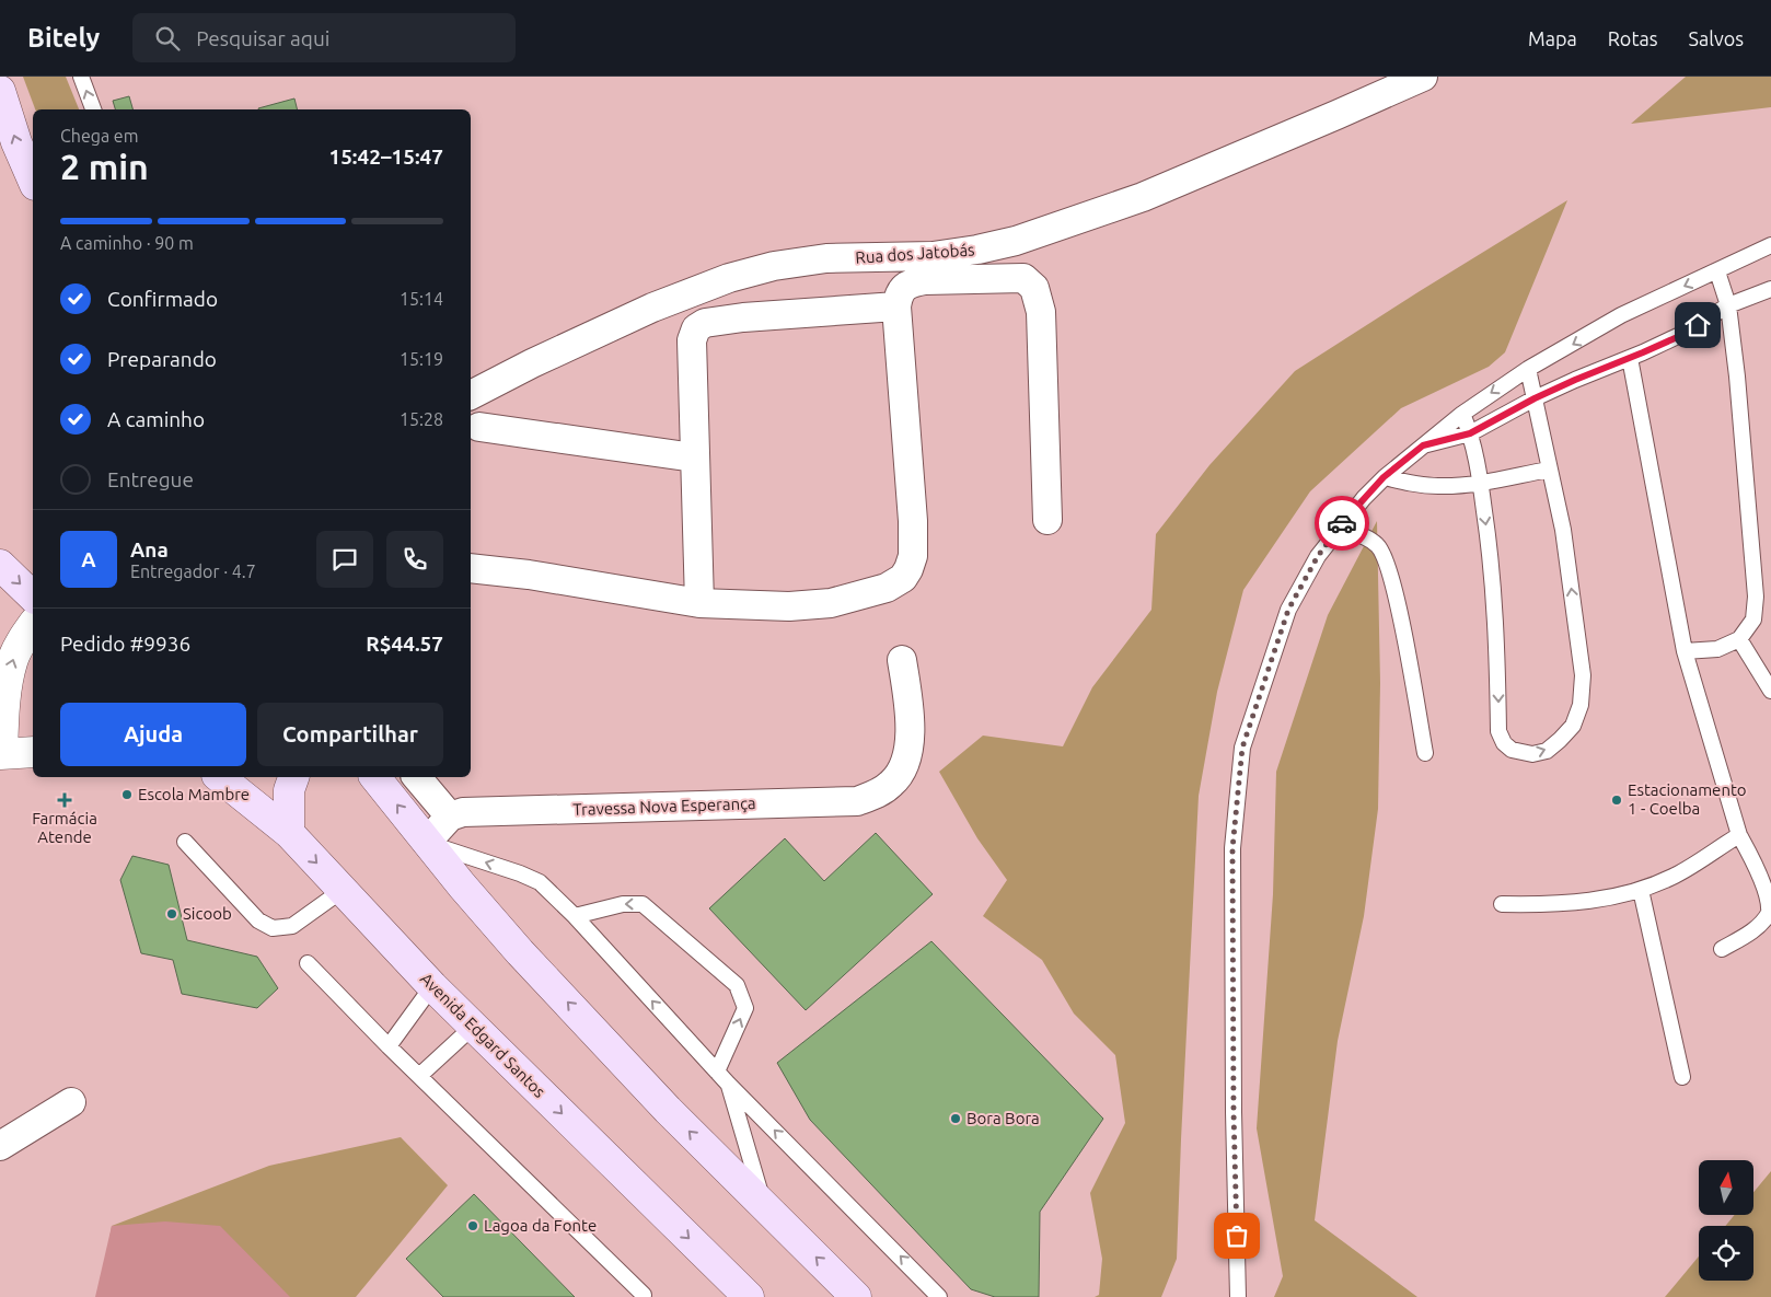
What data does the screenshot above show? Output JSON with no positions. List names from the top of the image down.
{
  "streets": {
    "main road": ["Avenida Edgard Santos"],
    "street": ["Rua dos Jatobás", "Travessa Nova Esperança"]
  },
  "places": {
    "other": [
      "Escola Mambre",
      "Estacionamento 1 - Coelba",
      "Sicoob",
      "Bora Bora",
      "Lagoa da Fonte"
    ],
    "health": ["Farmácia Atende"]
  },
  "north": "top",
  "page": {
    "header": "Bitely",
    "search": "Pesquisar aqui",
    "nav": ["Mapa", "Rotas", "Salvos"],
    "heading": ["2 min", "Chega em", "15:42–15:47"],
    "panel": [
      "Ana",
      "Entregador · 4.7",
      "Pedido #9936",
      "R$44.57"
    ],
    "bar": "A caminho · 90 m",
    "list": [
      ["Confirmado", "15:14"],
      ["Preparando", "15:19"],
      ["A caminho", "15:28"],
      "Entregue"
    ],
    "round": "A",
    "buttons": ["Ajuda", "Compartilhar"]
  }
}
